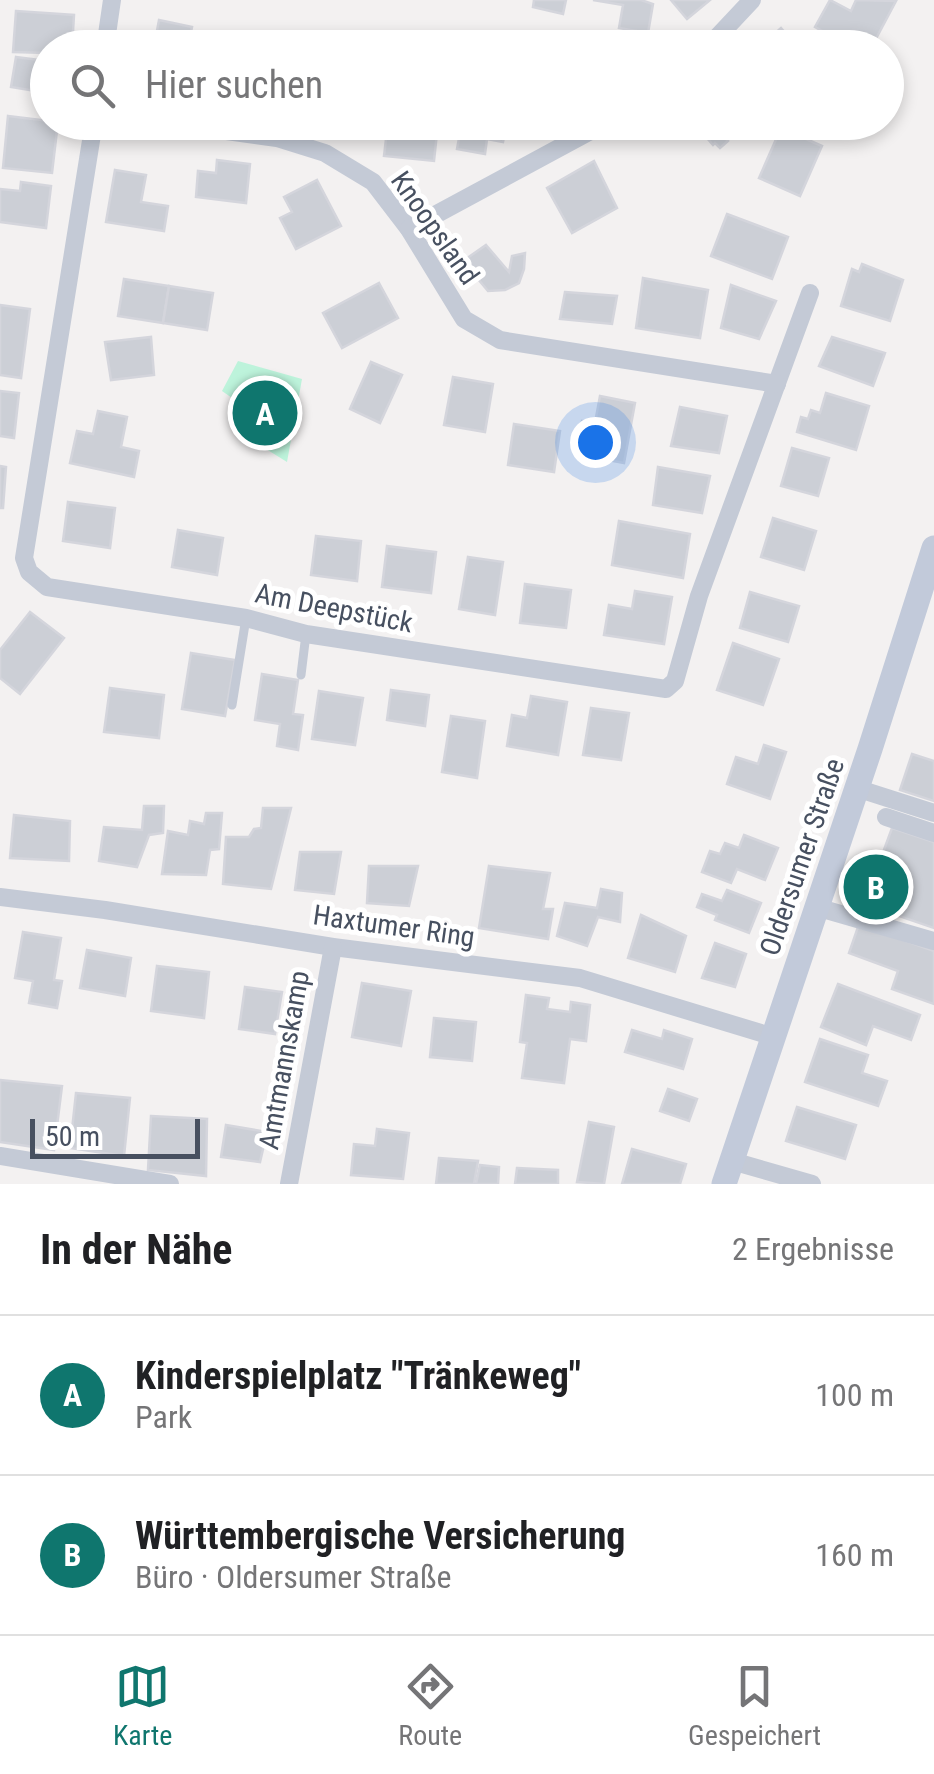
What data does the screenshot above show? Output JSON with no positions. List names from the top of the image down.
{
  "streets": {
    "main road": ["Oldersumer Straße"],
    "street": [
      "Knoopsland",
      "Am Deepstück",
      "Haxtumer Ring",
      "Amtmannskamp"
    ]
  },
  "crossings": [
    ["Knoopsland", "Am Deepstück"],
    ["Oldersumer Straße", "Haxtumer Ring"],
    ["Haxtumer Ring", "Amtmannskamp"]
  ],
  "scale_bar": "50 m",
  "page": {
    "search": "Hier suchen",
    "pins": ["A", "B"],
    "scale": "50 m",
    "heading": ["In der Nähe", "2 Ergebnisse"],
    "list": [
      {
        "mark": "A",
        "name": "Kinderspielplatz \"Tränkeweg\"",
        "note": "Park",
        "value": "100 m"
      },
      {
        "mark": "B",
        "name": "Württembergische Versicherung",
        "note": "Büro · Oldersumer Straße",
        "value": "160 m"
      }
    ],
    "nav": ["Karte", "Route", "Gespeichert"]
  }
}
